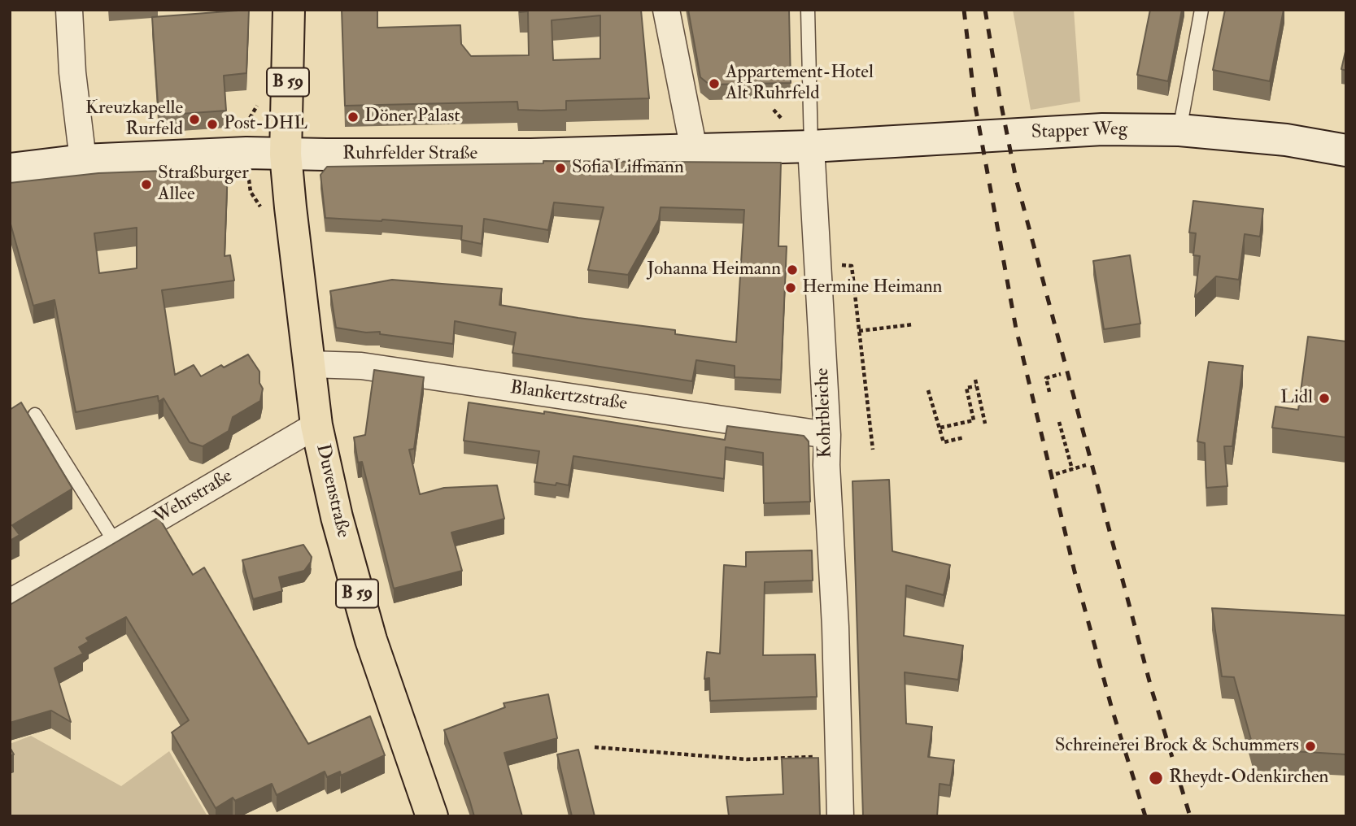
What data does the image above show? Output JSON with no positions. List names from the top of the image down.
{
  "streets": {
    "main road": [
      "B 59",
      "Stapper Weg",
      "Ruhrfelder Straße",
      "Duvenstraße"
    ],
    "street": ["Blankertzstraße", "Kohrbleiche", "Wehrstraße"]
  },
  "crossings": [
    ["B 59", "Ruhrfelder Straße"],
    ["B 59", "Duvenstraße"],
    ["Stapper Weg", "Ruhrfelder Straße"],
    ["Stapper Weg", "Kohrbleiche"],
    ["Ruhrfelder Straße", "Kohrbleiche"],
    ["Ruhrfelder Straße", "Duvenstraße"],
    ["Blankertzstraße", "Kohrbleiche"],
    ["Blankertzstraße", "Duvenstraße"],
    ["Duvenstraße", "Wehrstraße"]
  ],
  "places": [
    "Appartement-Hotel Alt Ruhrfeld",
    "Döner Palast",
    "Kreuzkapelle Rurfeld",
    "Post-DHL",
    "Sofia Liffmann",
    "Straßburger Allee",
    "Johanna Heimann",
    "Hermine Heimann",
    "Lidl",
    "Schreinerei Brock & Schummers",
    "Rheydt-Odenkirchen"
  ]
}
